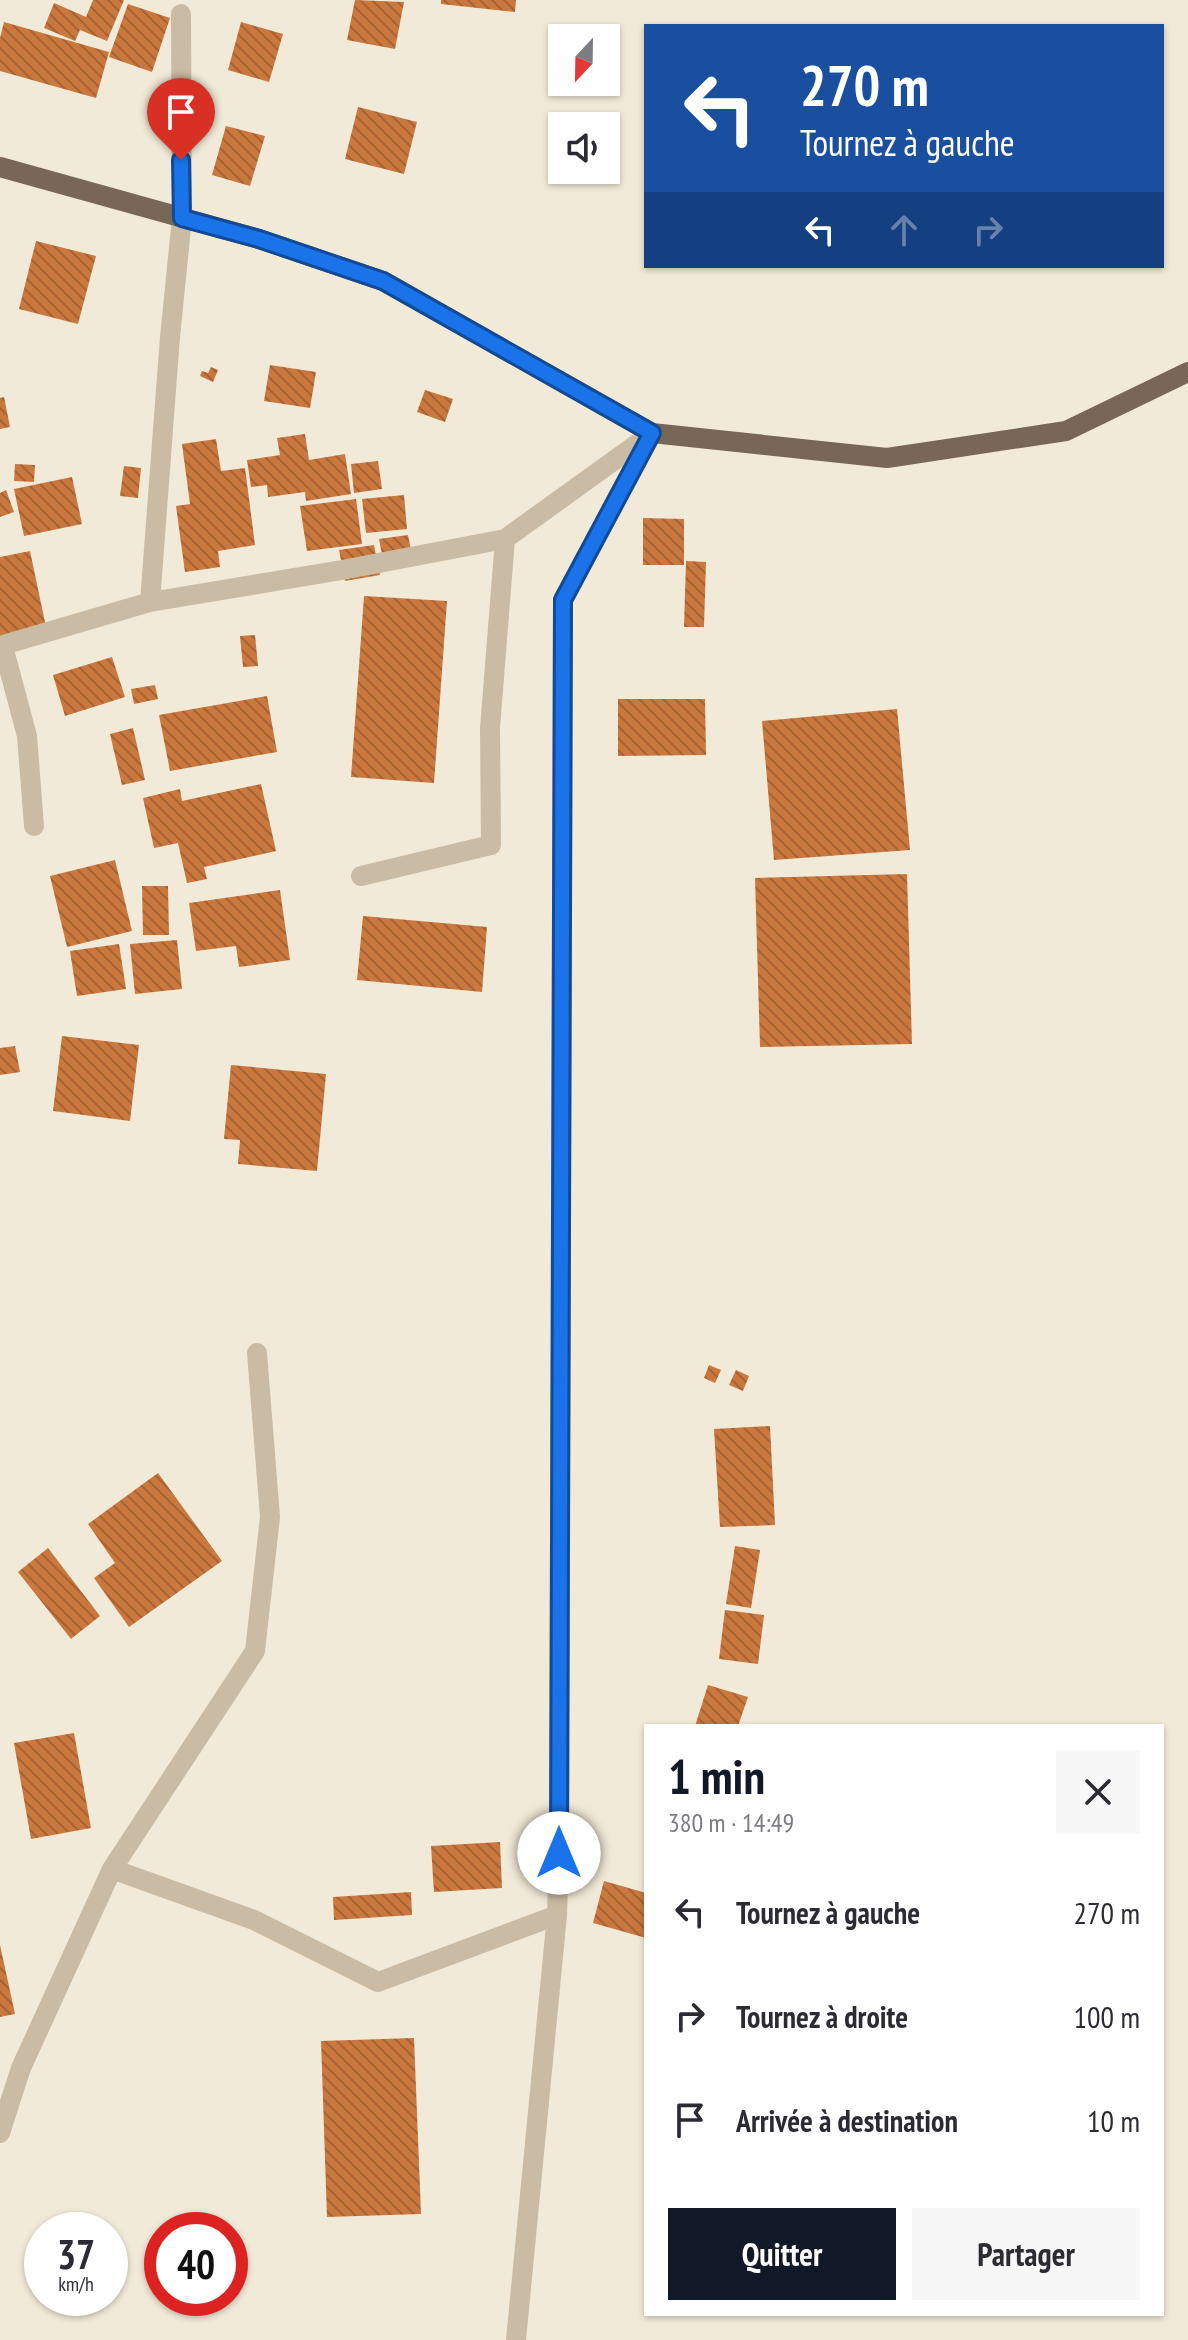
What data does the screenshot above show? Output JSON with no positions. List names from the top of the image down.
{
  "north": "bottom",
  "page": {
    "turn": ["270 m", "Tournez à gauche"],
    "heading": ["1 min", "380 m · 14:49"],
    "list": [
      {
        "name": "Tournez à gauche",
        "value": "270 m"
      },
      {
        "name": "Tournez à droite",
        "value": "100 m"
      },
      {
        "name": "Arrivée à destination",
        "value": "10 m"
      }
    ],
    "buttons": ["Quitter", "Partager"],
    "speed": "37 km/h",
    "limit": "40"
  }
}
